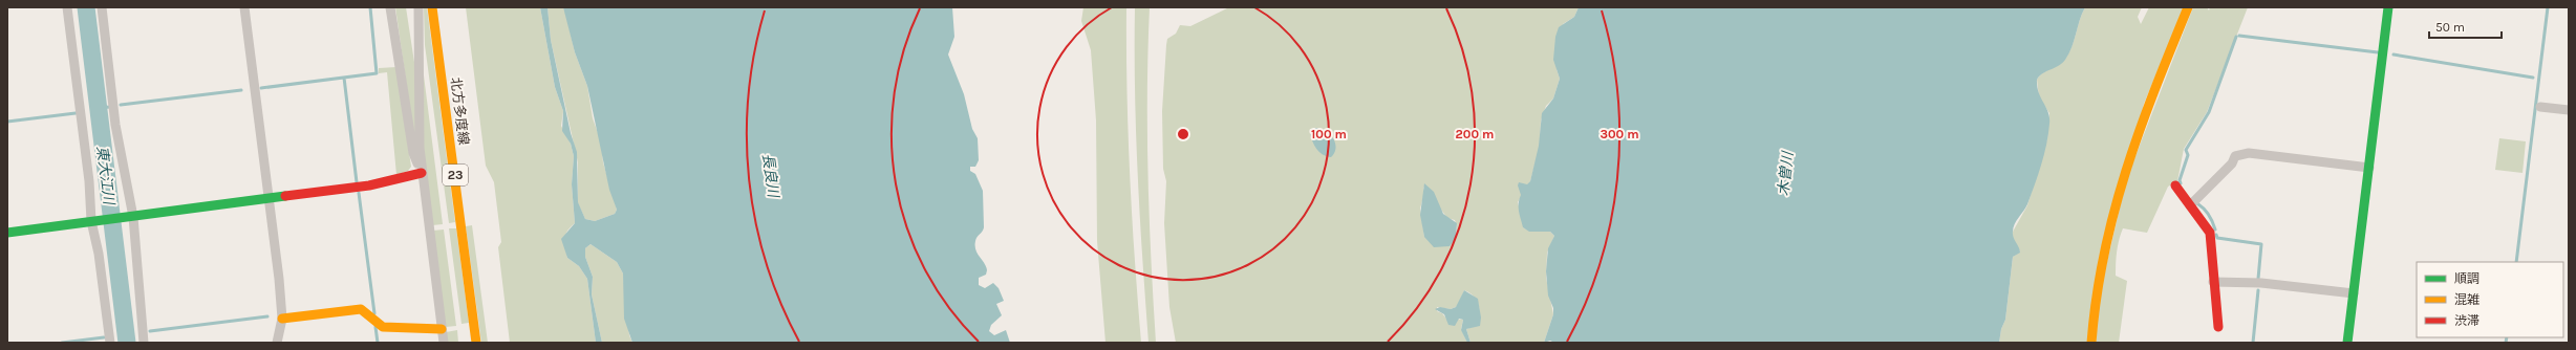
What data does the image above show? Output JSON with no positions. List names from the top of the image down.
{
  "streets": {
    "street": ["北方多度線", "23"]
  },
  "water": ["木曽川", "東大江川", "長良川"],
  "legend": ["順調", "混雑", "渋滞"],
  "scale_bar": "50 m",
  "rings": ["100 m", "200 m", "300 m"]
}
